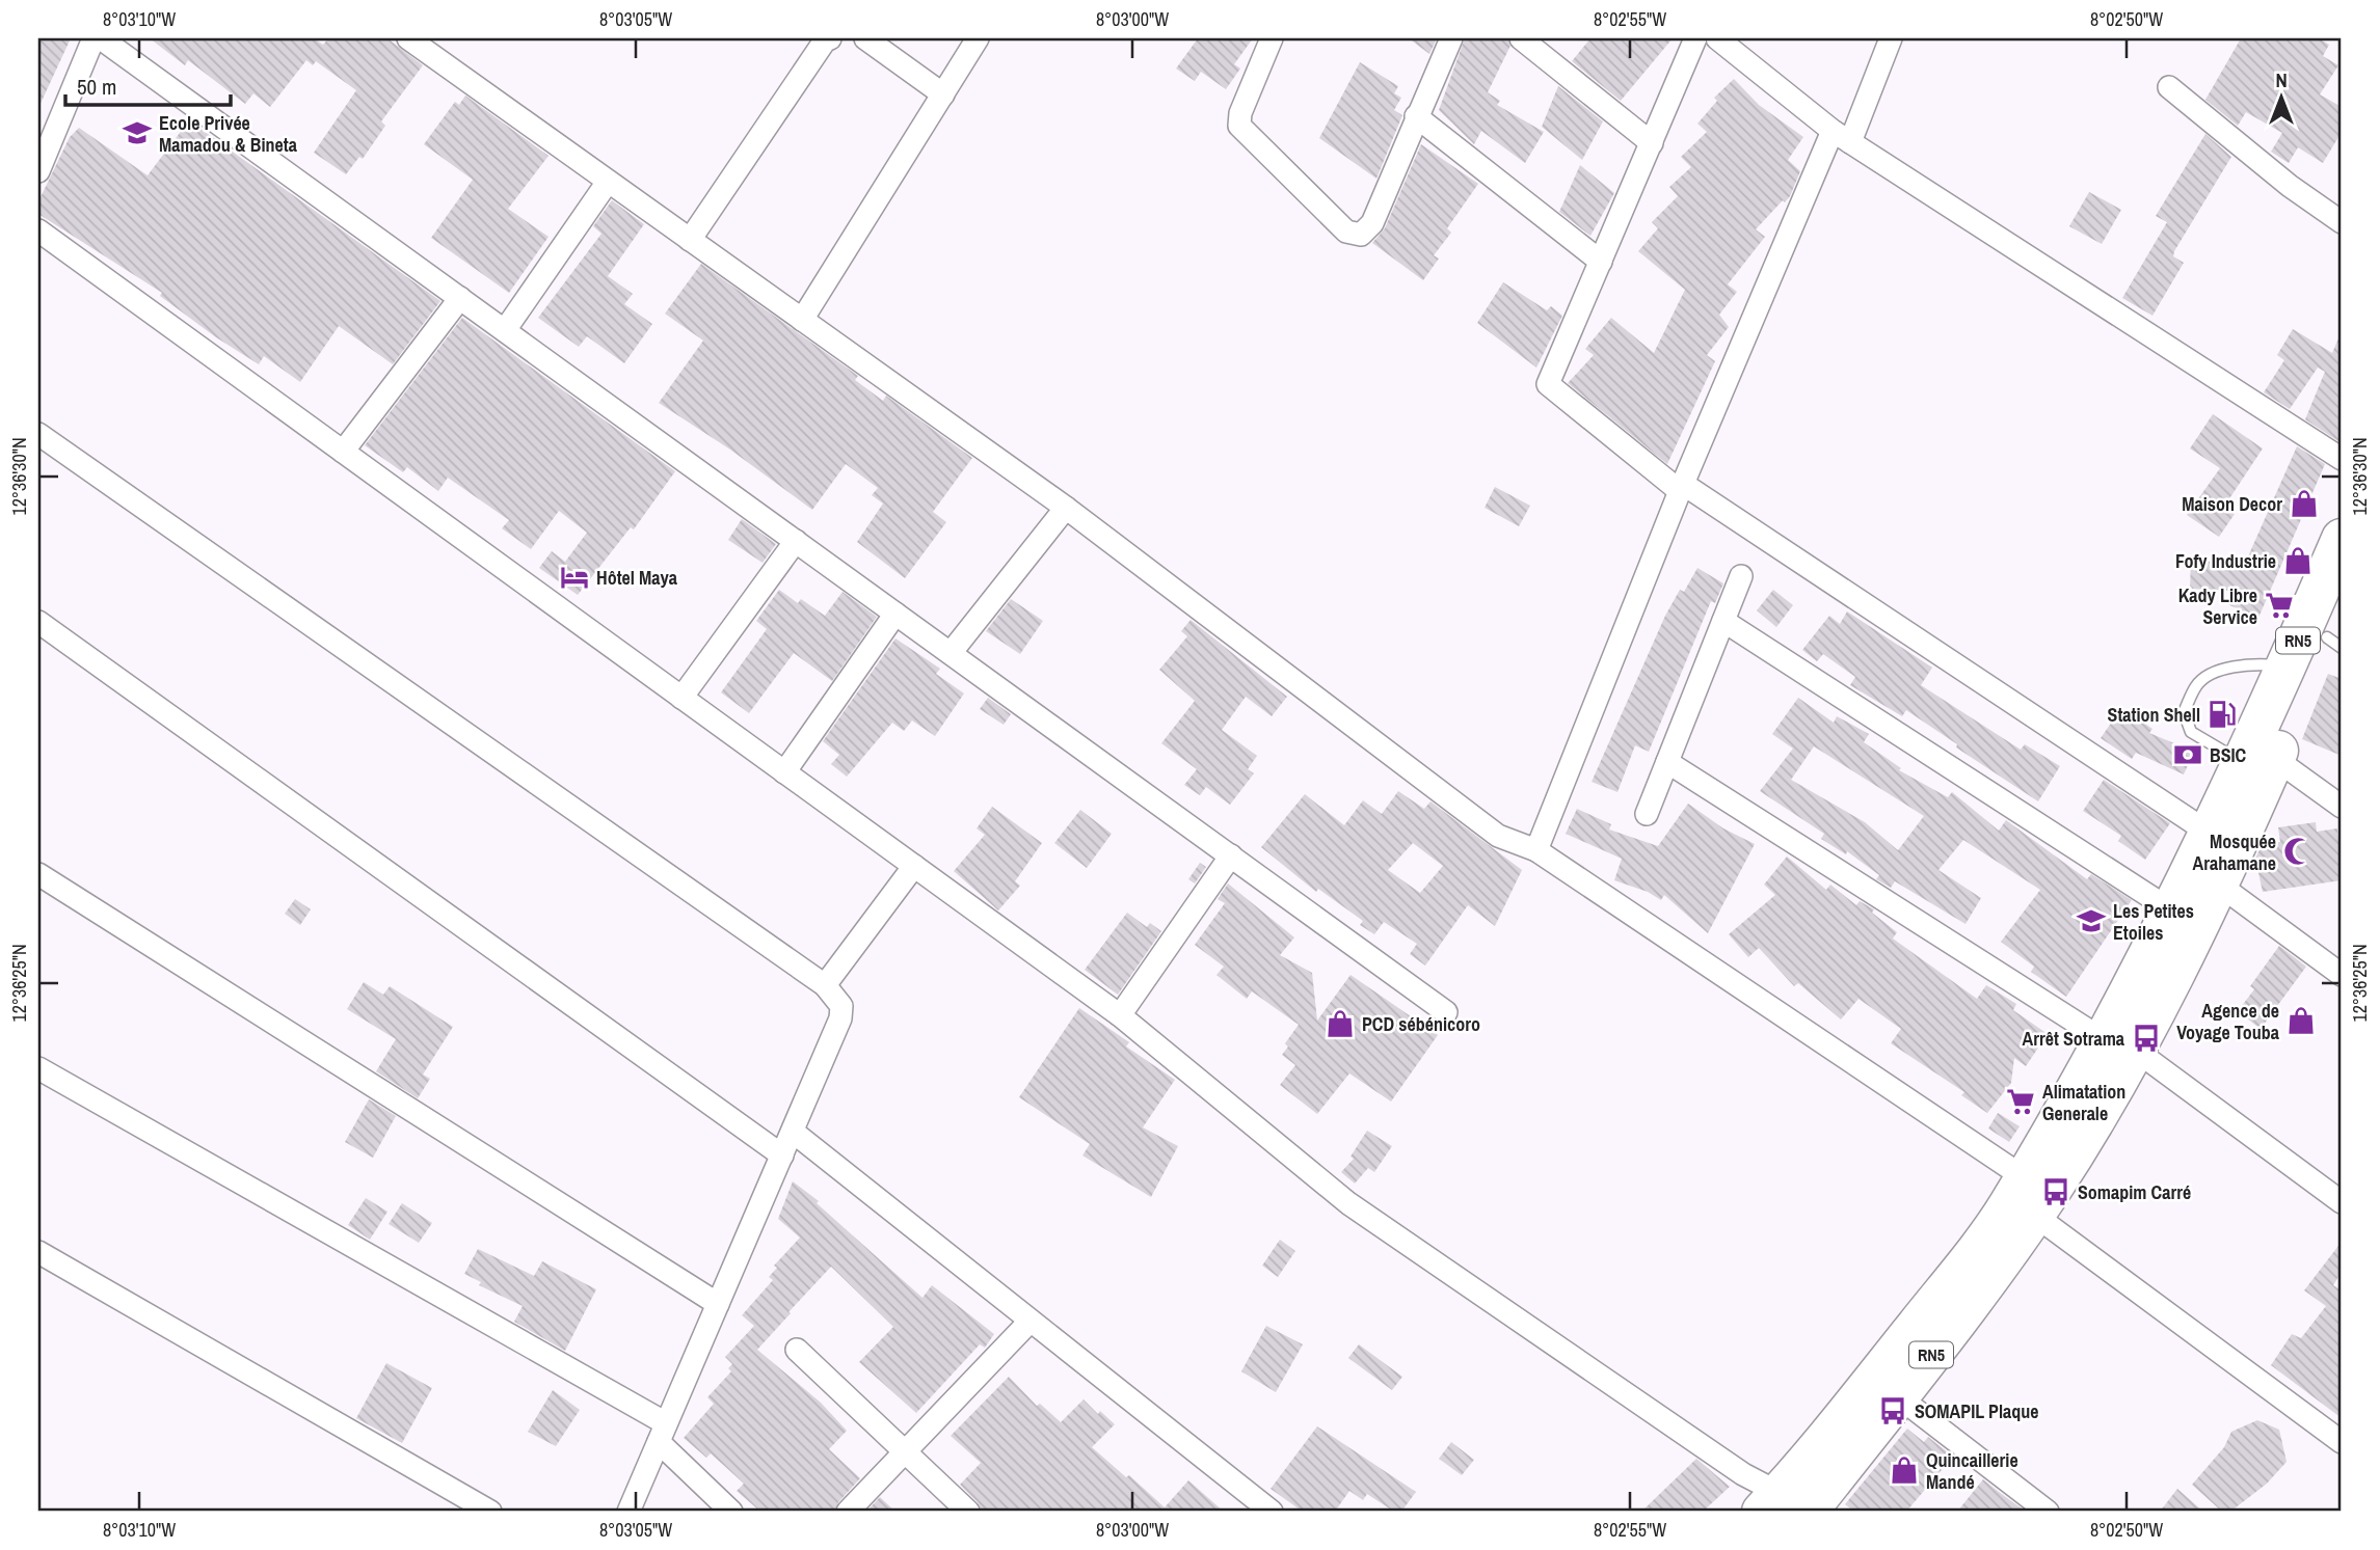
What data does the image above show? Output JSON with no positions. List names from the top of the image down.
{
  "streets": {
    "highway": ["RN5"]
  },
  "places": {
    "school or university": ["Ecole Privée Mamadou & Bineta", "Les Petites Etoiles"],
    "shop": [
      "Maison Decor",
      "Fofy Industrie",
      "Agence de Voyage Touba",
      "PCD sébénicoro",
      "Quincaillerie Mandé"
    ],
    "hotel": ["Hôtel Maya"],
    "supermarket": ["Kady Libre Service", "Alimatation Generale"],
    "fuel station": ["Station Shell"],
    "bank": ["BSIC"],
    "mosque": ["Mosquée Arahamane"],
    "bus stop": ["Arrêt Sotrama", "Somapim Carré", "SOMAPIL Plaque"]
  },
  "scale_bar": "50 m",
  "north": "top",
  "coordinates": [
    "8°03'10\"W",
    "8°03'05\"W",
    "8°03'00\"W",
    "8°02'55\"W",
    "8°02'50\"W",
    "12°36'30\"N",
    "12°36'25\"N"
  ]
}
